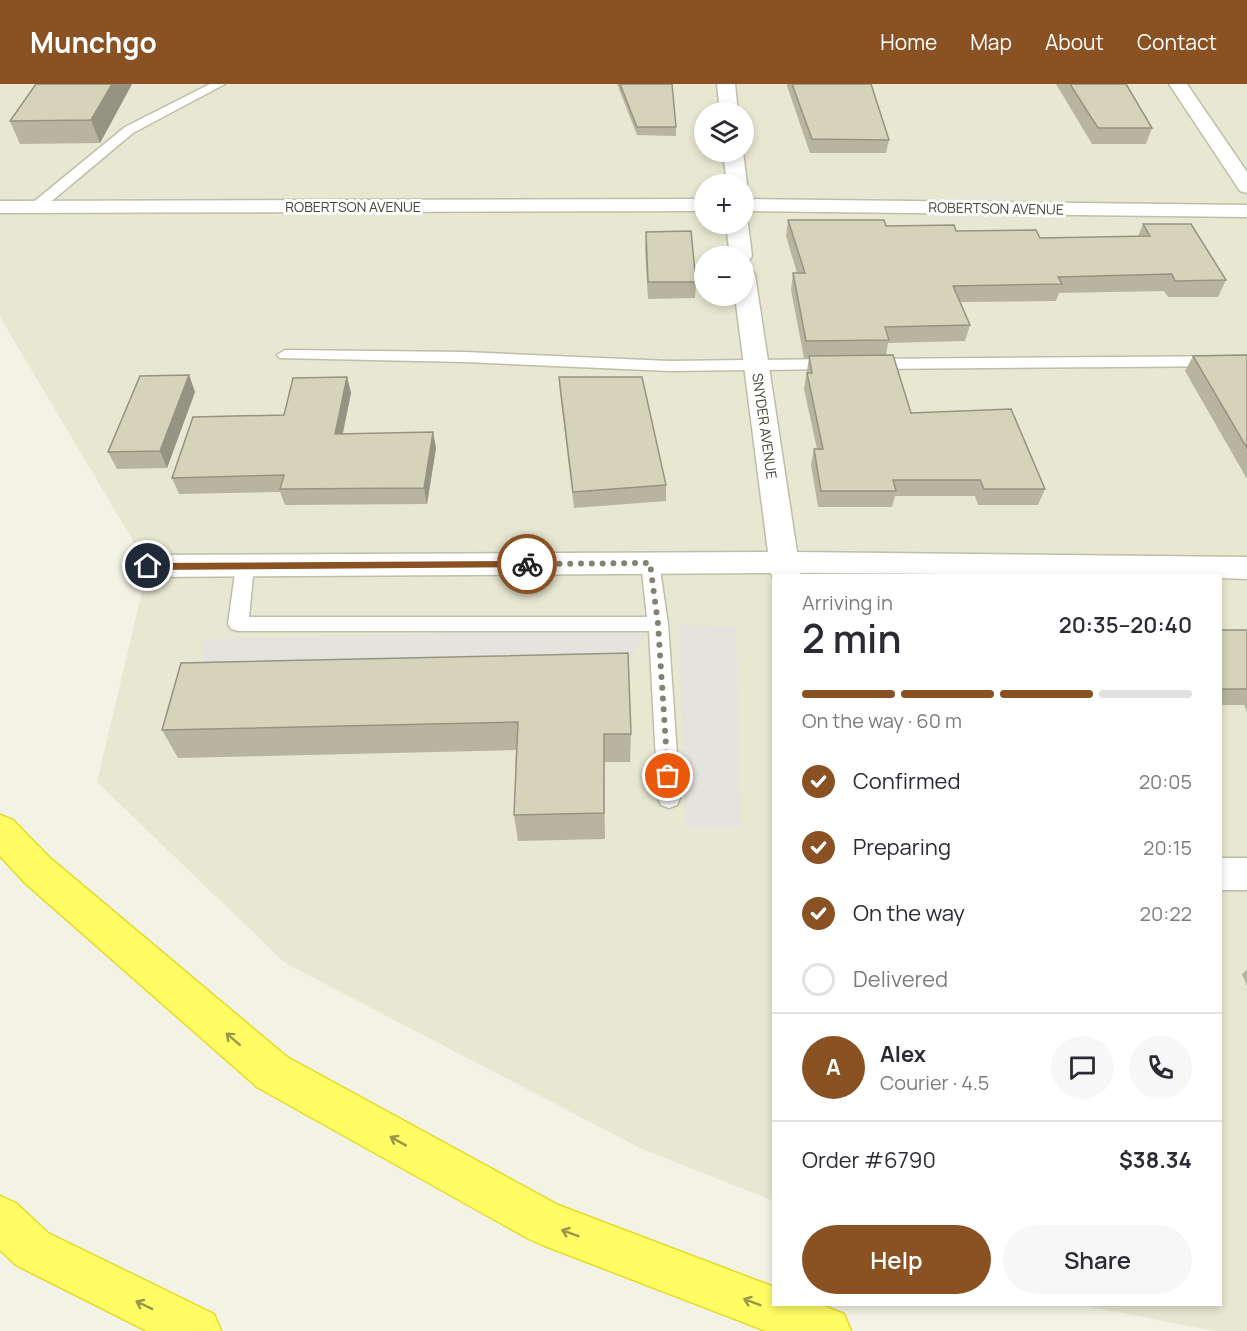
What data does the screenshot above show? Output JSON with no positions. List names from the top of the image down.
{
  "streets": {
    "street": ["ROBERTSON AVENUE", "SNYDER AVENUE"]
  },
  "page": {
    "header": "Munchgo",
    "nav": [
      "Home",
      "Map",
      "About",
      "Contact"
    ],
    "map_buttons": ["+", "−"],
    "heading": ["2 min", "Arriving in", "20:35–20:40"],
    "panel": [
      "Alex",
      "Courier · 4.5",
      "Order #6790",
      "$38.34"
    ],
    "bar": "On the way · 60 m",
    "list": [
      ["Confirmed", "20:05"],
      ["Preparing", "20:15"],
      ["On the way", "20:22"],
      "Delivered"
    ],
    "round": "A",
    "buttons": ["Help", "Share"]
  }
}
